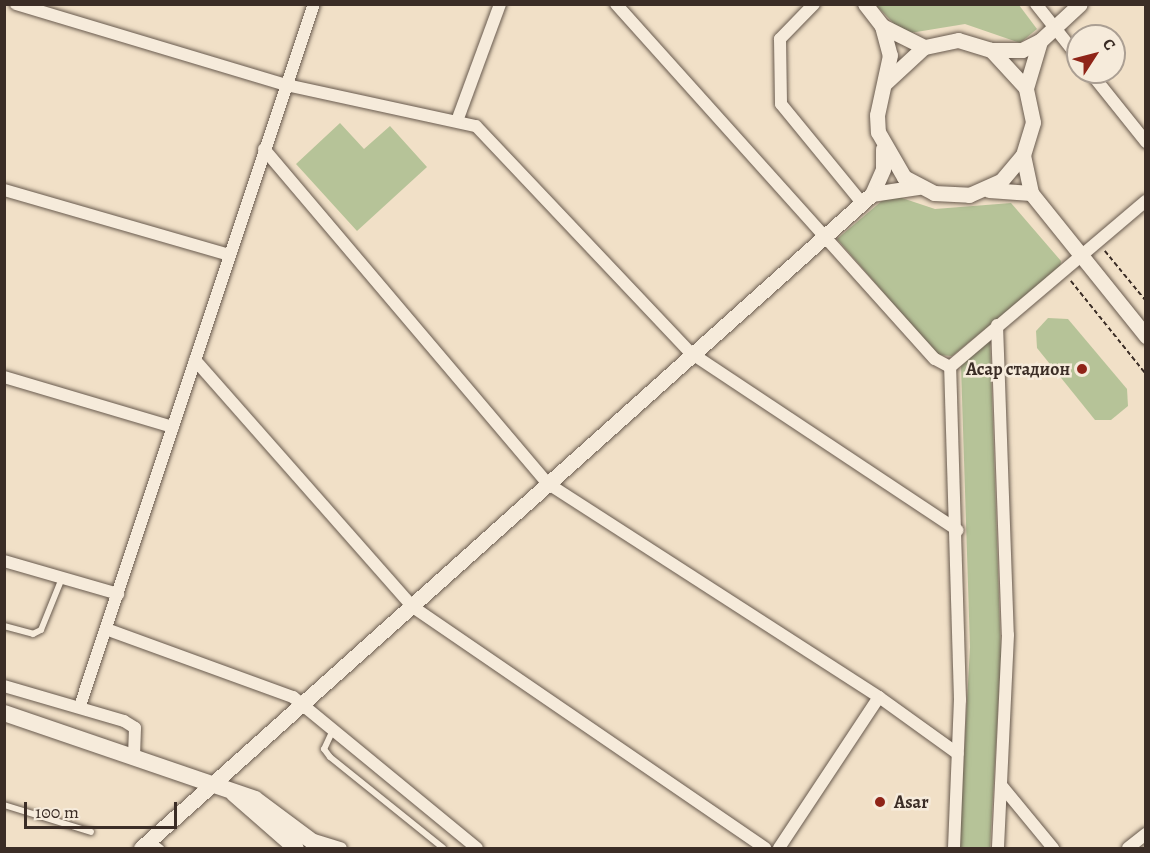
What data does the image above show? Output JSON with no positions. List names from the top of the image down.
{
  "places": ["Асар стадион", "Asar"],
  "scale_bar": "100 m",
  "north": "top right"
}
